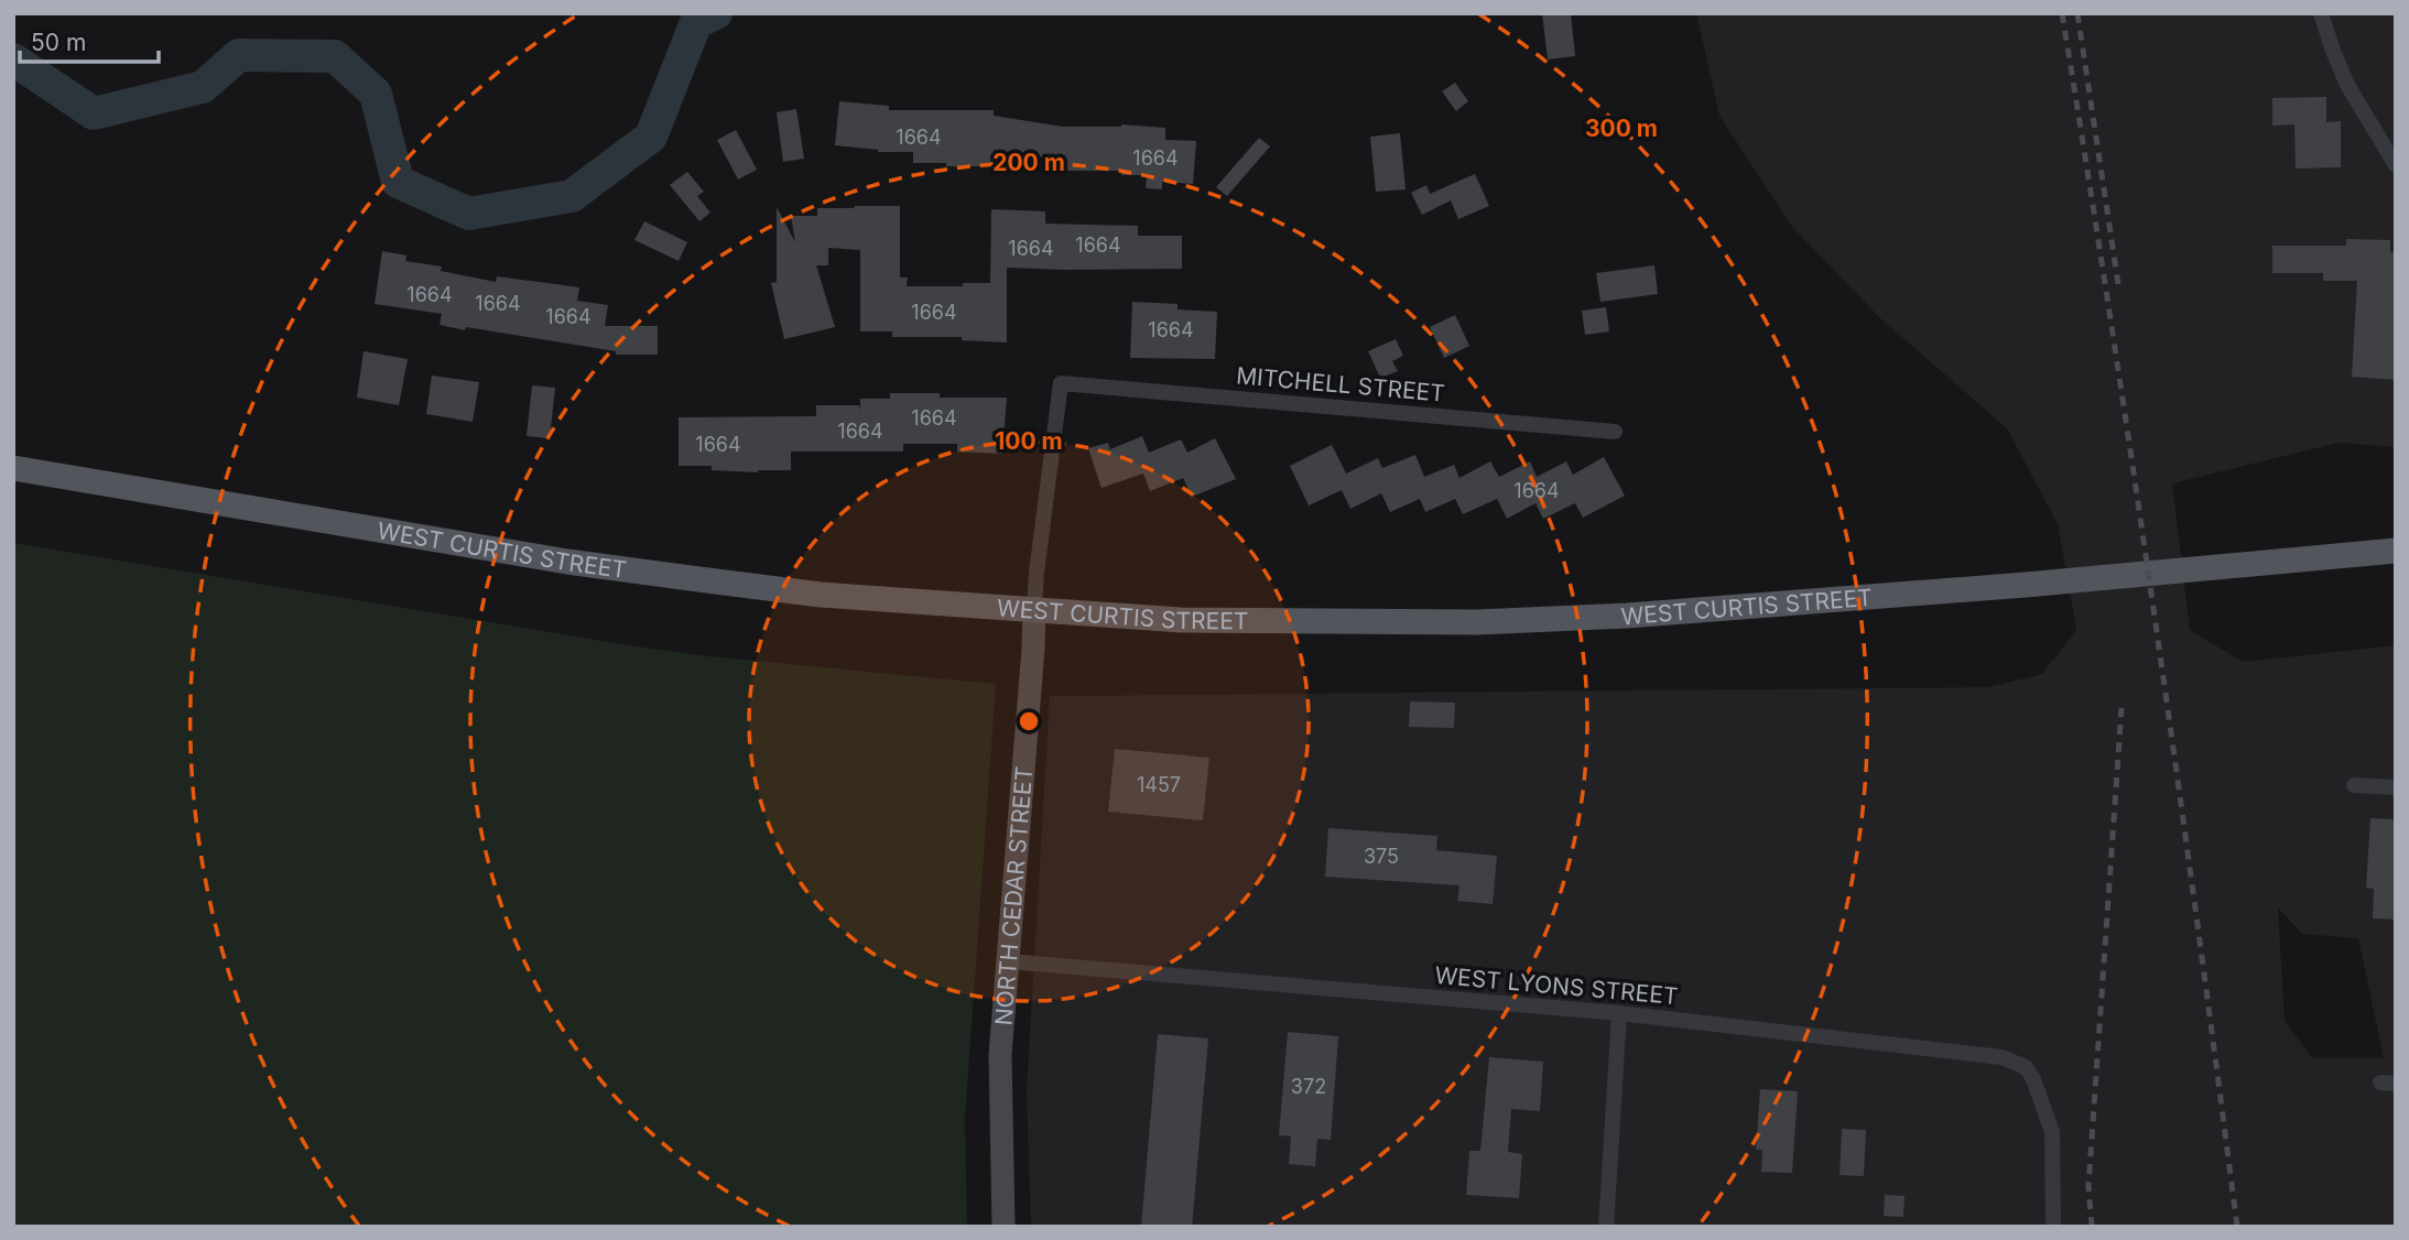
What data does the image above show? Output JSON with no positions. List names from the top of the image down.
{
  "streets": {
    "main road": ["WEST CURTIS STREET"],
    "street": ["MITCHELL STREET", "NORTH CEDAR STREET", "WEST LYONS STREET"]
  },
  "crossings": [
    ["MITCHELL STREET", "NORTH CEDAR STREET"],
    ["WEST CURTIS STREET", "NORTH CEDAR STREET"],
    ["NORTH CEDAR STREET", "WEST LYONS STREET"]
  ],
  "house_numbers": [
    "1664",
    "1664",
    "1664",
    "1664",
    "1664",
    "1664",
    "1664",
    "1664",
    "1664",
    "1664",
    "1664",
    "1664",
    "1664",
    "1457",
    "375",
    "372"
  ],
  "scale_bar": "50 m",
  "rings": ["300 m", "200 m", "100 m"]
}
